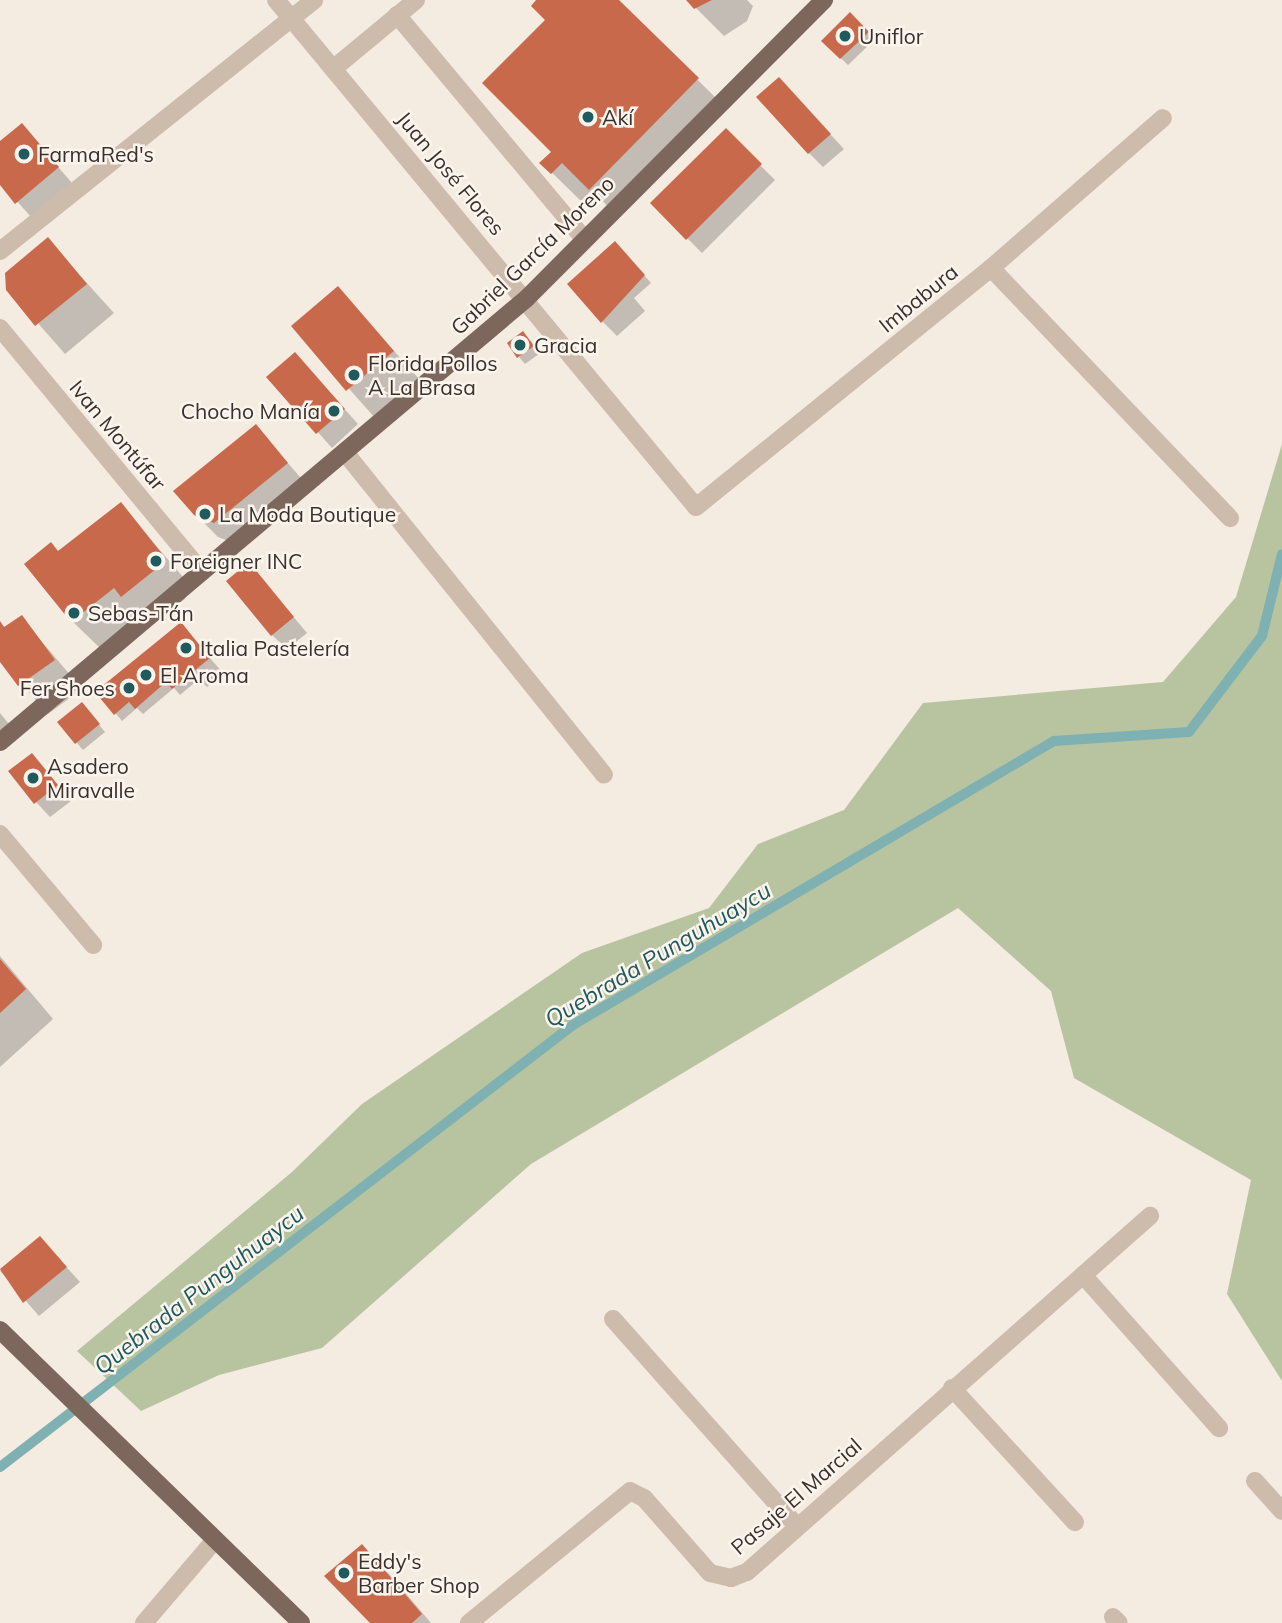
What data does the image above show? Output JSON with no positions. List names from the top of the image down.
{
  "streets": {
    "main road": ["Gabriel García Moreno"],
    "street": [
      "Juan José Flores",
      "Imbabura",
      "Ivan Montúfar",
      "Pasaje El Marcial"
    ]
  },
  "crossings": [
    ["Juan José Flores", "Gabriel García Moreno"],
    ["Juan José Flores", "Imbabura"],
    ["Gabriel García Moreno", "Ivan Montúfar"]
  ],
  "water": ["Quebrada Punguhuaycu"],
  "places": [
    "Uniflor",
    "Akí",
    "FarmaRed's",
    "Gracia",
    "Florida Pollos A La Brasa",
    "Chocho Manía",
    "La Moda Boutique",
    "Foreigner INC",
    "Sebas-Tán",
    "Italia Pastelería",
    "El Aroma",
    "Fer Shoes",
    "Asadero Miravalle",
    "Eddy's Barber Shop"
  ]
}
